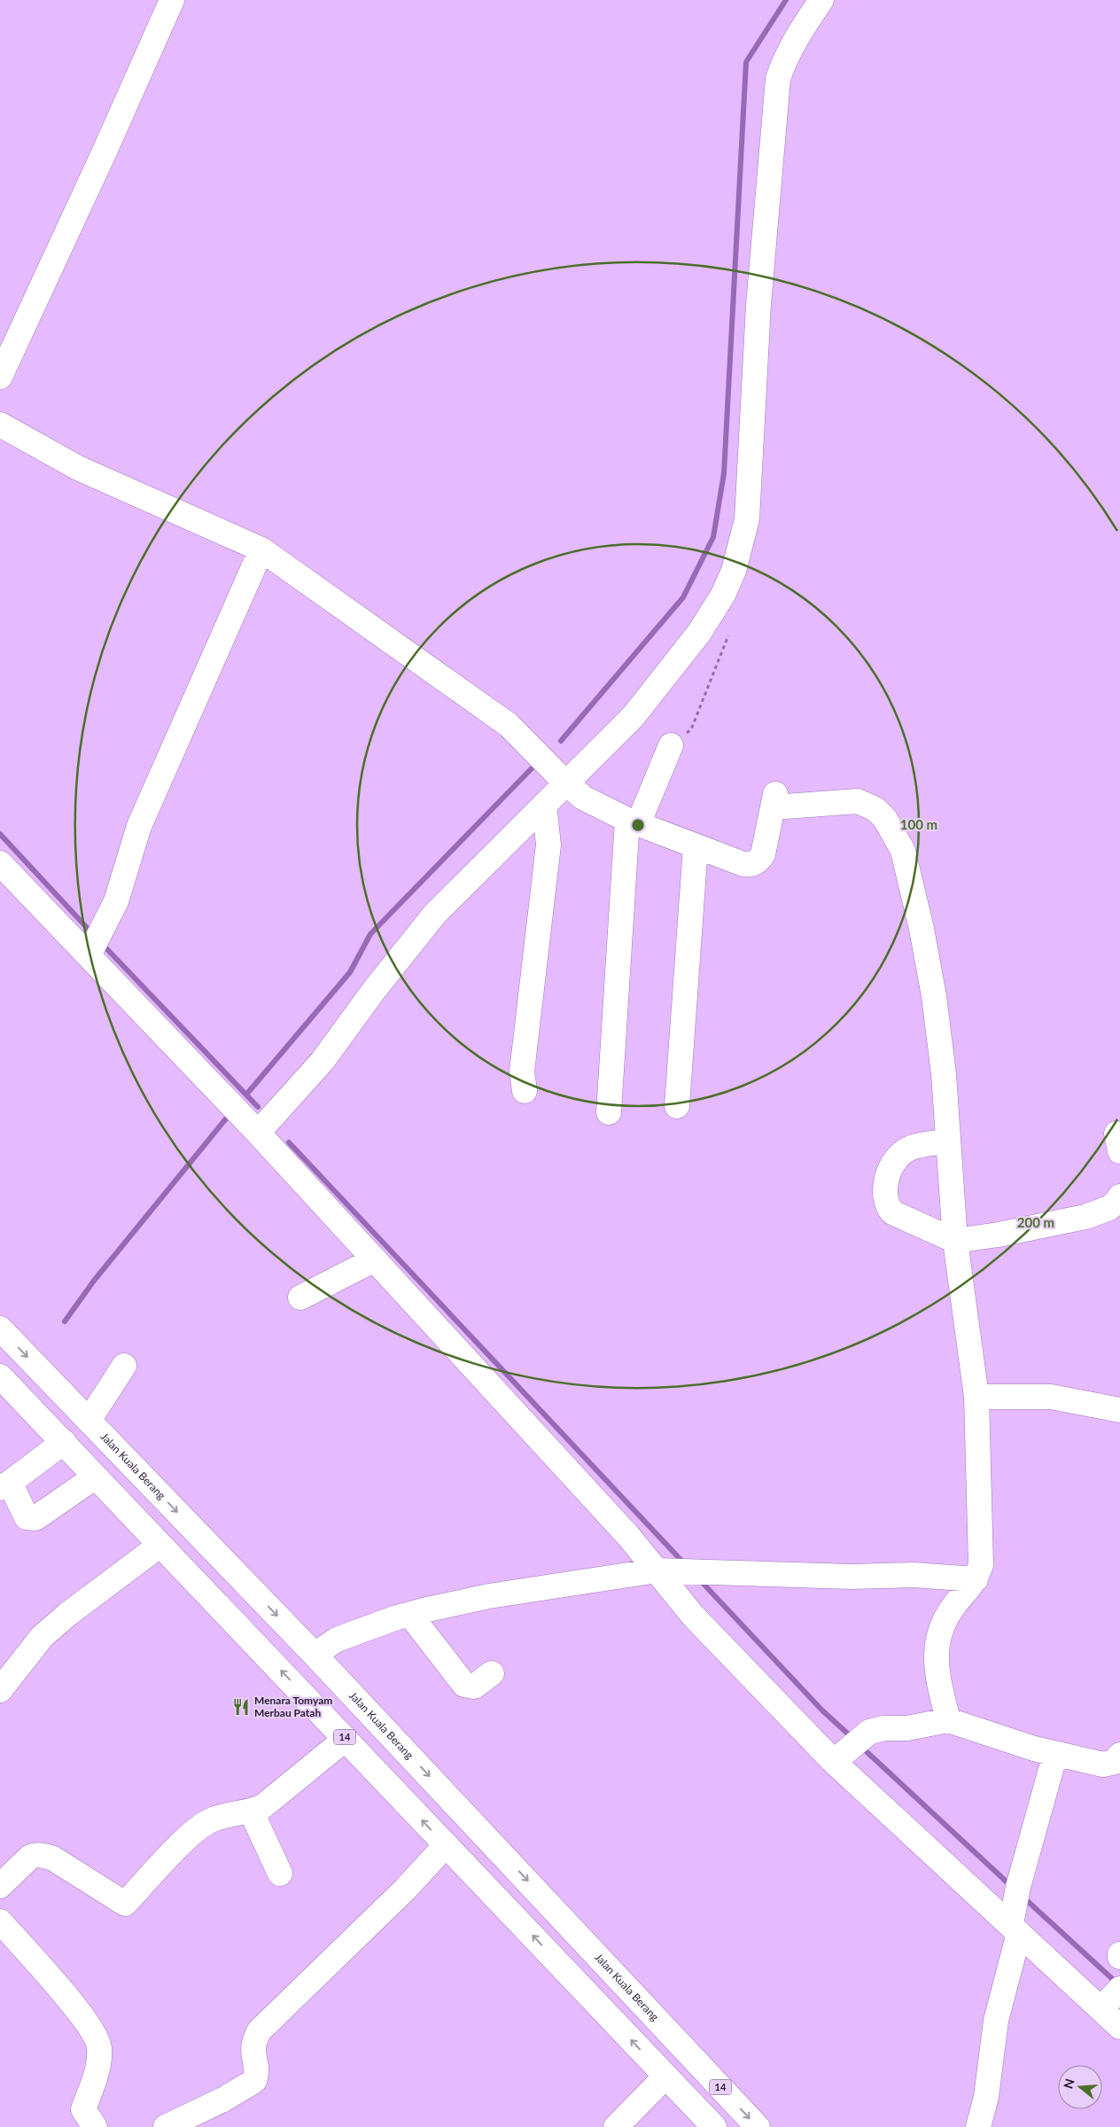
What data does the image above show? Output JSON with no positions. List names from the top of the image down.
{
  "streets": {
    "main road": ["Jalan Kuala Berang", "14"]
  },
  "places": {
    "restaurant": ["Menara Tomyam Merbau Patah"]
  },
  "north": "left",
  "rings": ["100 m", "200 m"]
}
